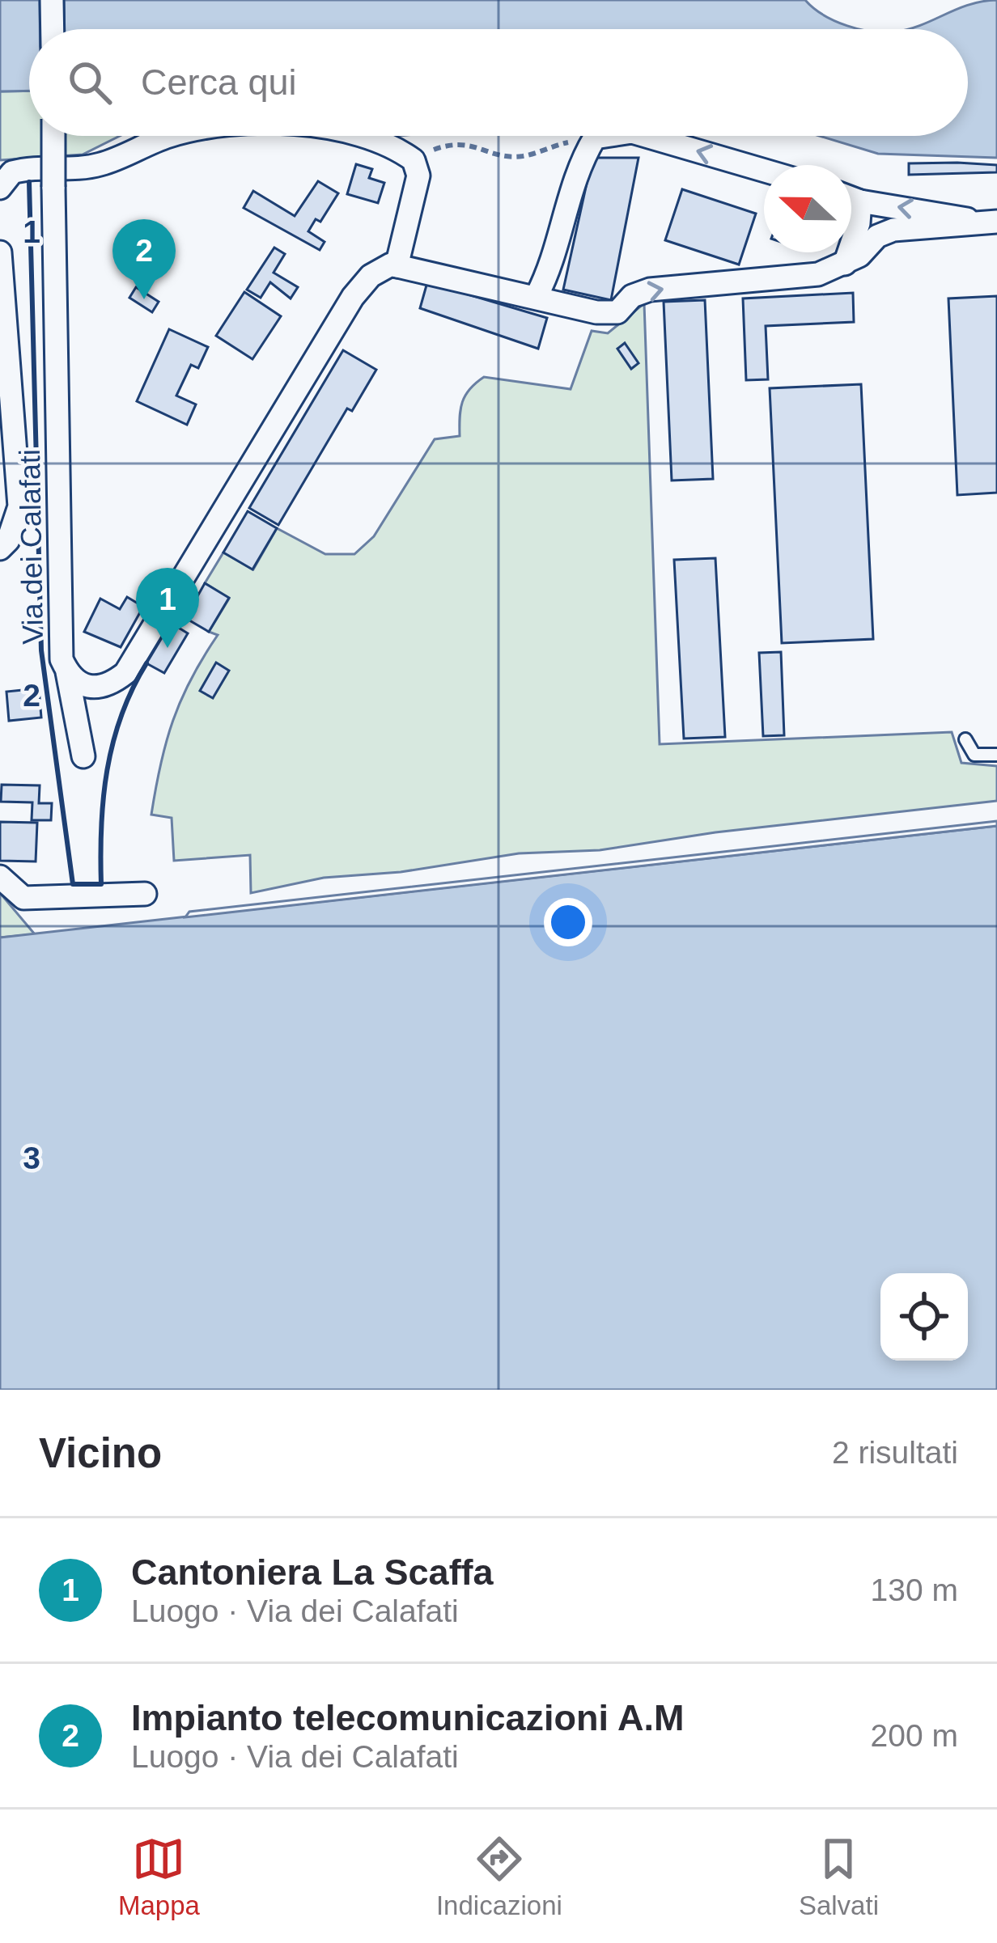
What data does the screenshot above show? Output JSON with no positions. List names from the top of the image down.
{
  "streets": {
    "street": ["Via dei Calafati"]
  },
  "north": "left",
  "page": {
    "search": "Cerca qui",
    "pins": ["2", "1"],
    "heading": ["Vicino", "2 risultati"],
    "list": [
      {
        "mark": "1",
        "name": "Cantoniera La Scaffa",
        "note": "Luogo · Via dei Calafati",
        "value": "130 m"
      },
      {
        "mark": "2",
        "name": "Impianto telecomunicazioni A.M",
        "note": "Luogo · Via dei Calafati",
        "value": "200 m"
      }
    ],
    "nav": ["Mappa", "Indicazioni", "Salvati"]
  },
  "grid": {
    "rows": ["1", "2", "3"]
  }
}
